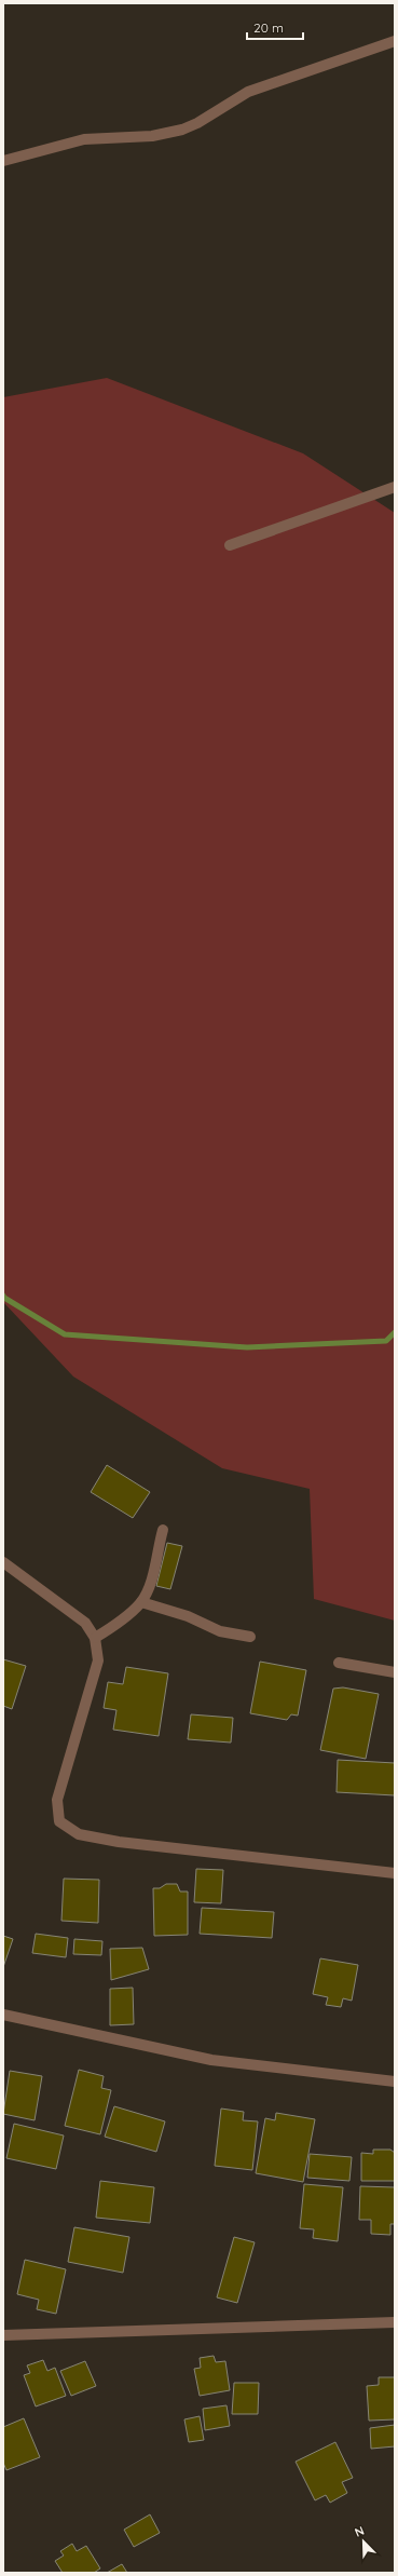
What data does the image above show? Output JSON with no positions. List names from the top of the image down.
{
  "scale_bar": "20 m",
  "north": "top left"
}
